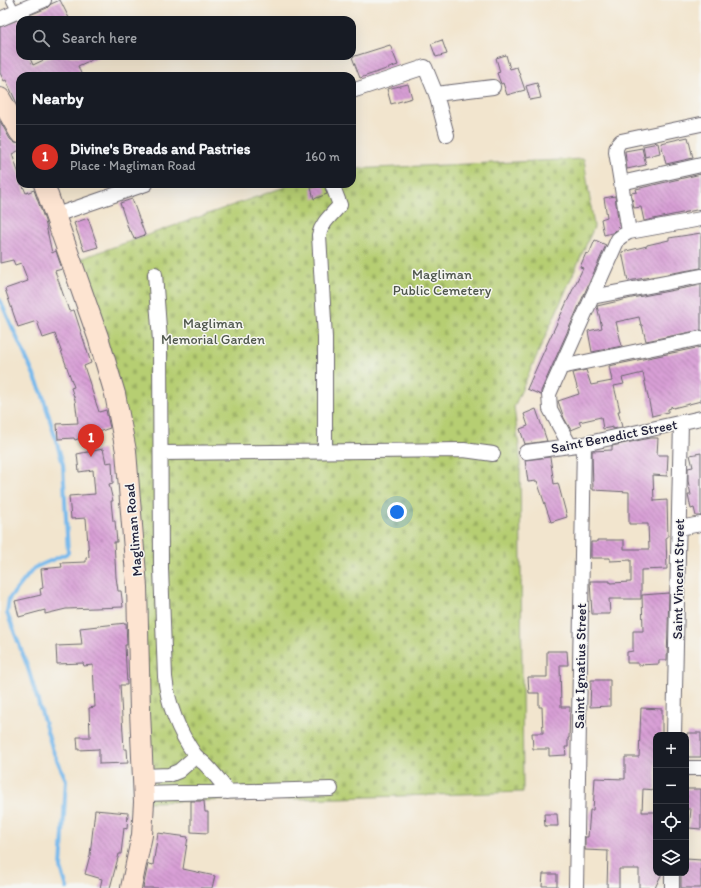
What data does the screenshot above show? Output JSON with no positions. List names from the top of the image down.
{
  "streets": {
    "street": [
      "Saint Benedict Street",
      "Magliman Road",
      "Saint Vincent Street",
      "Saint Ignatius Street"
    ]
  },
  "crossings": [
    ["Saint Benedict Street", "Saint Vincent Street"],
    ["Saint Benedict Street", "Saint Ignatius Street"]
  ],
  "parks": ["Magliman Public Cemetery", "Magliman Memorial Garden"],
  "page": {
    "search": "Search here",
    "heading": "Nearby",
    "list": [
      {
        "mark": "1",
        "name": "Divine's Breads and Pastries",
        "note": "Place · Magliman Road",
        "value": "160 m"
      }
    ],
    "pins": "1",
    "map_buttons": ["+", "−"]
  }
}
